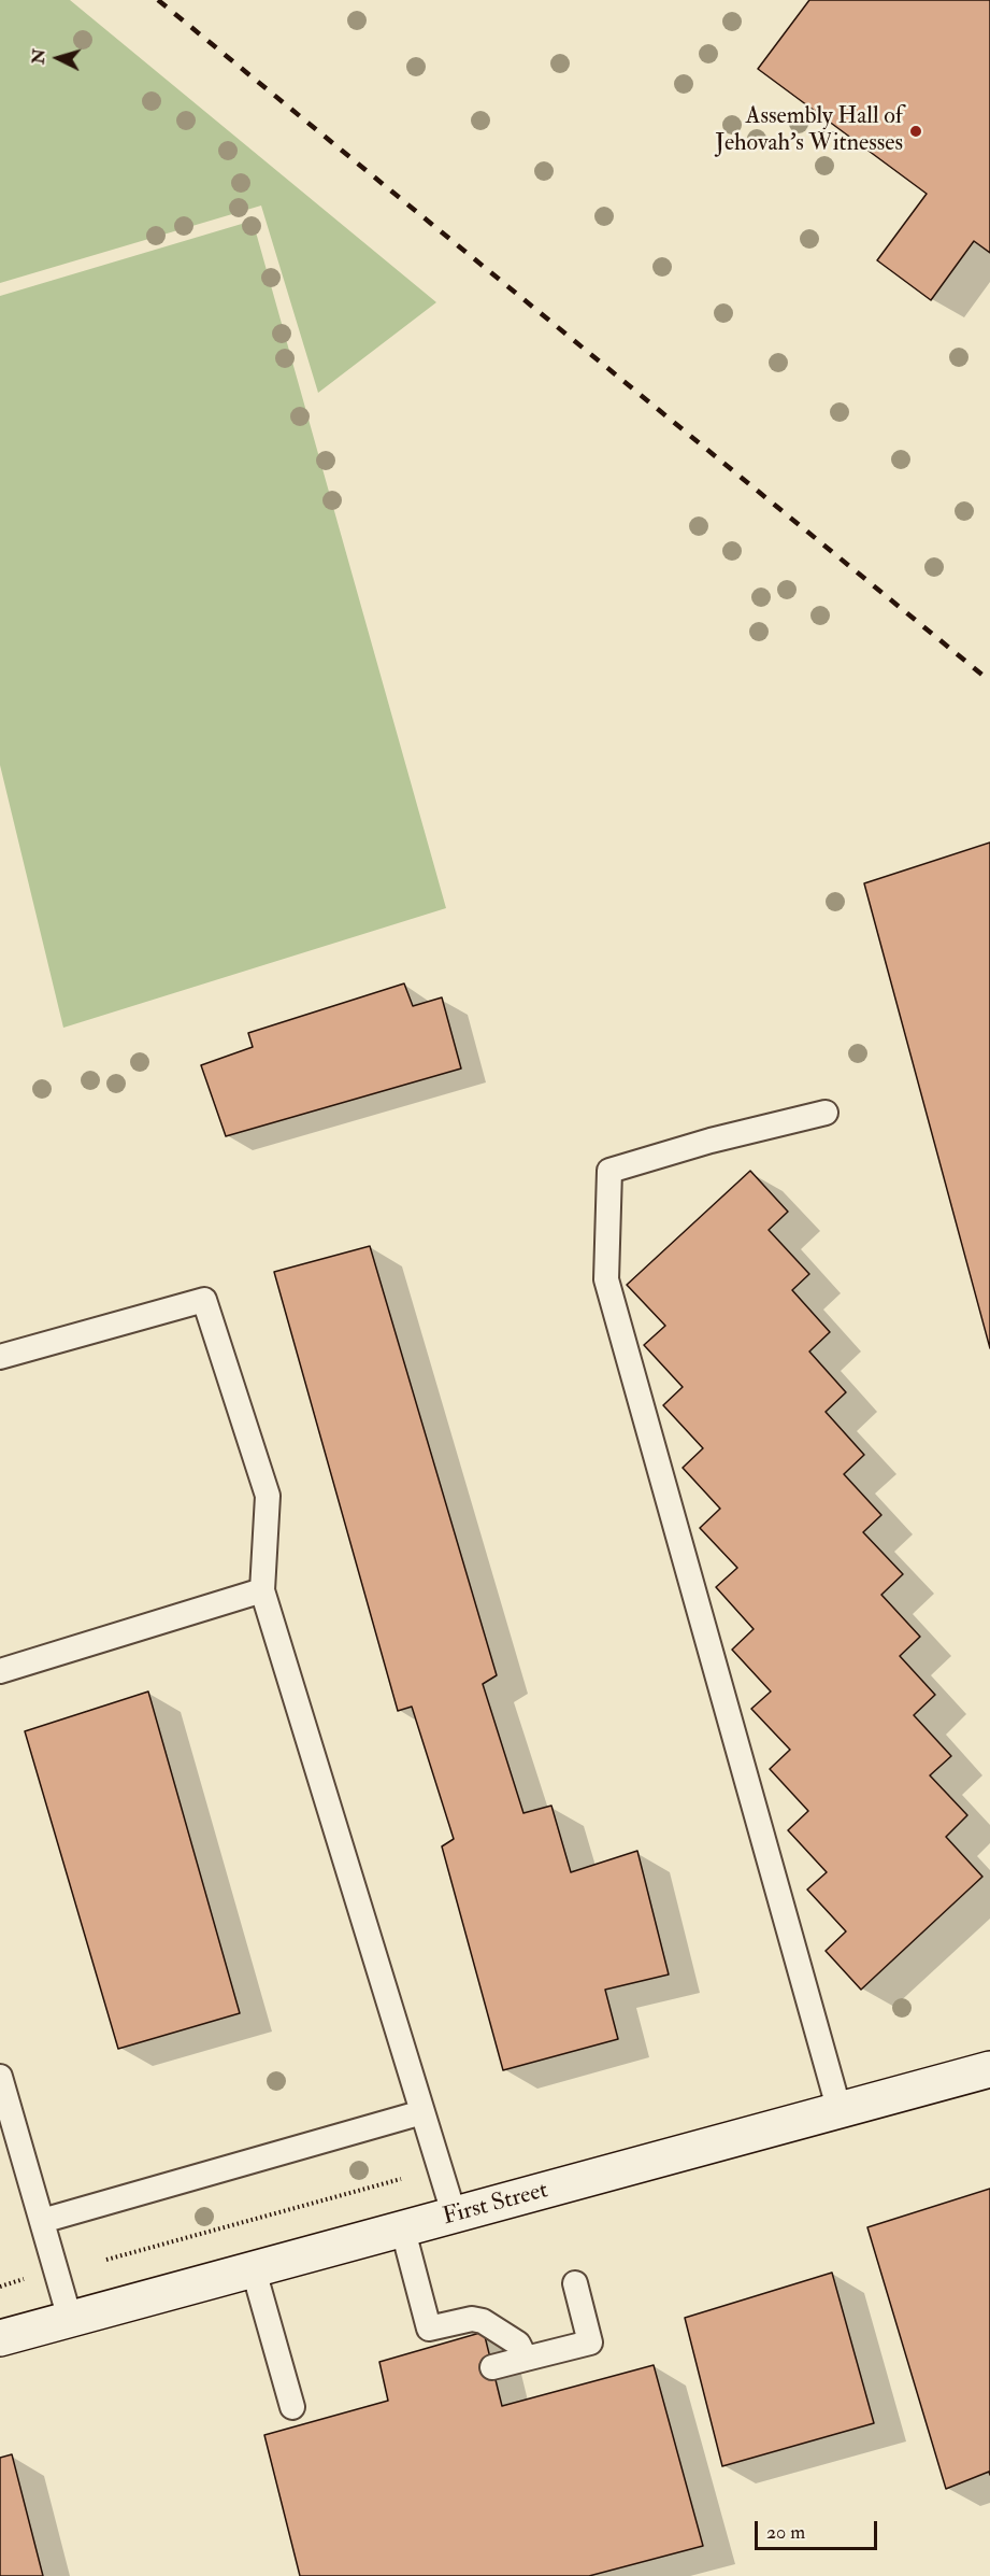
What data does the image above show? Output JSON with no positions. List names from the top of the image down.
{
  "streets": {
    "street": ["First Street"]
  },
  "places": ["Assembly Hall of Jehovah's Witnesses"],
  "scale_bar": "20 m",
  "north": "left"
}
